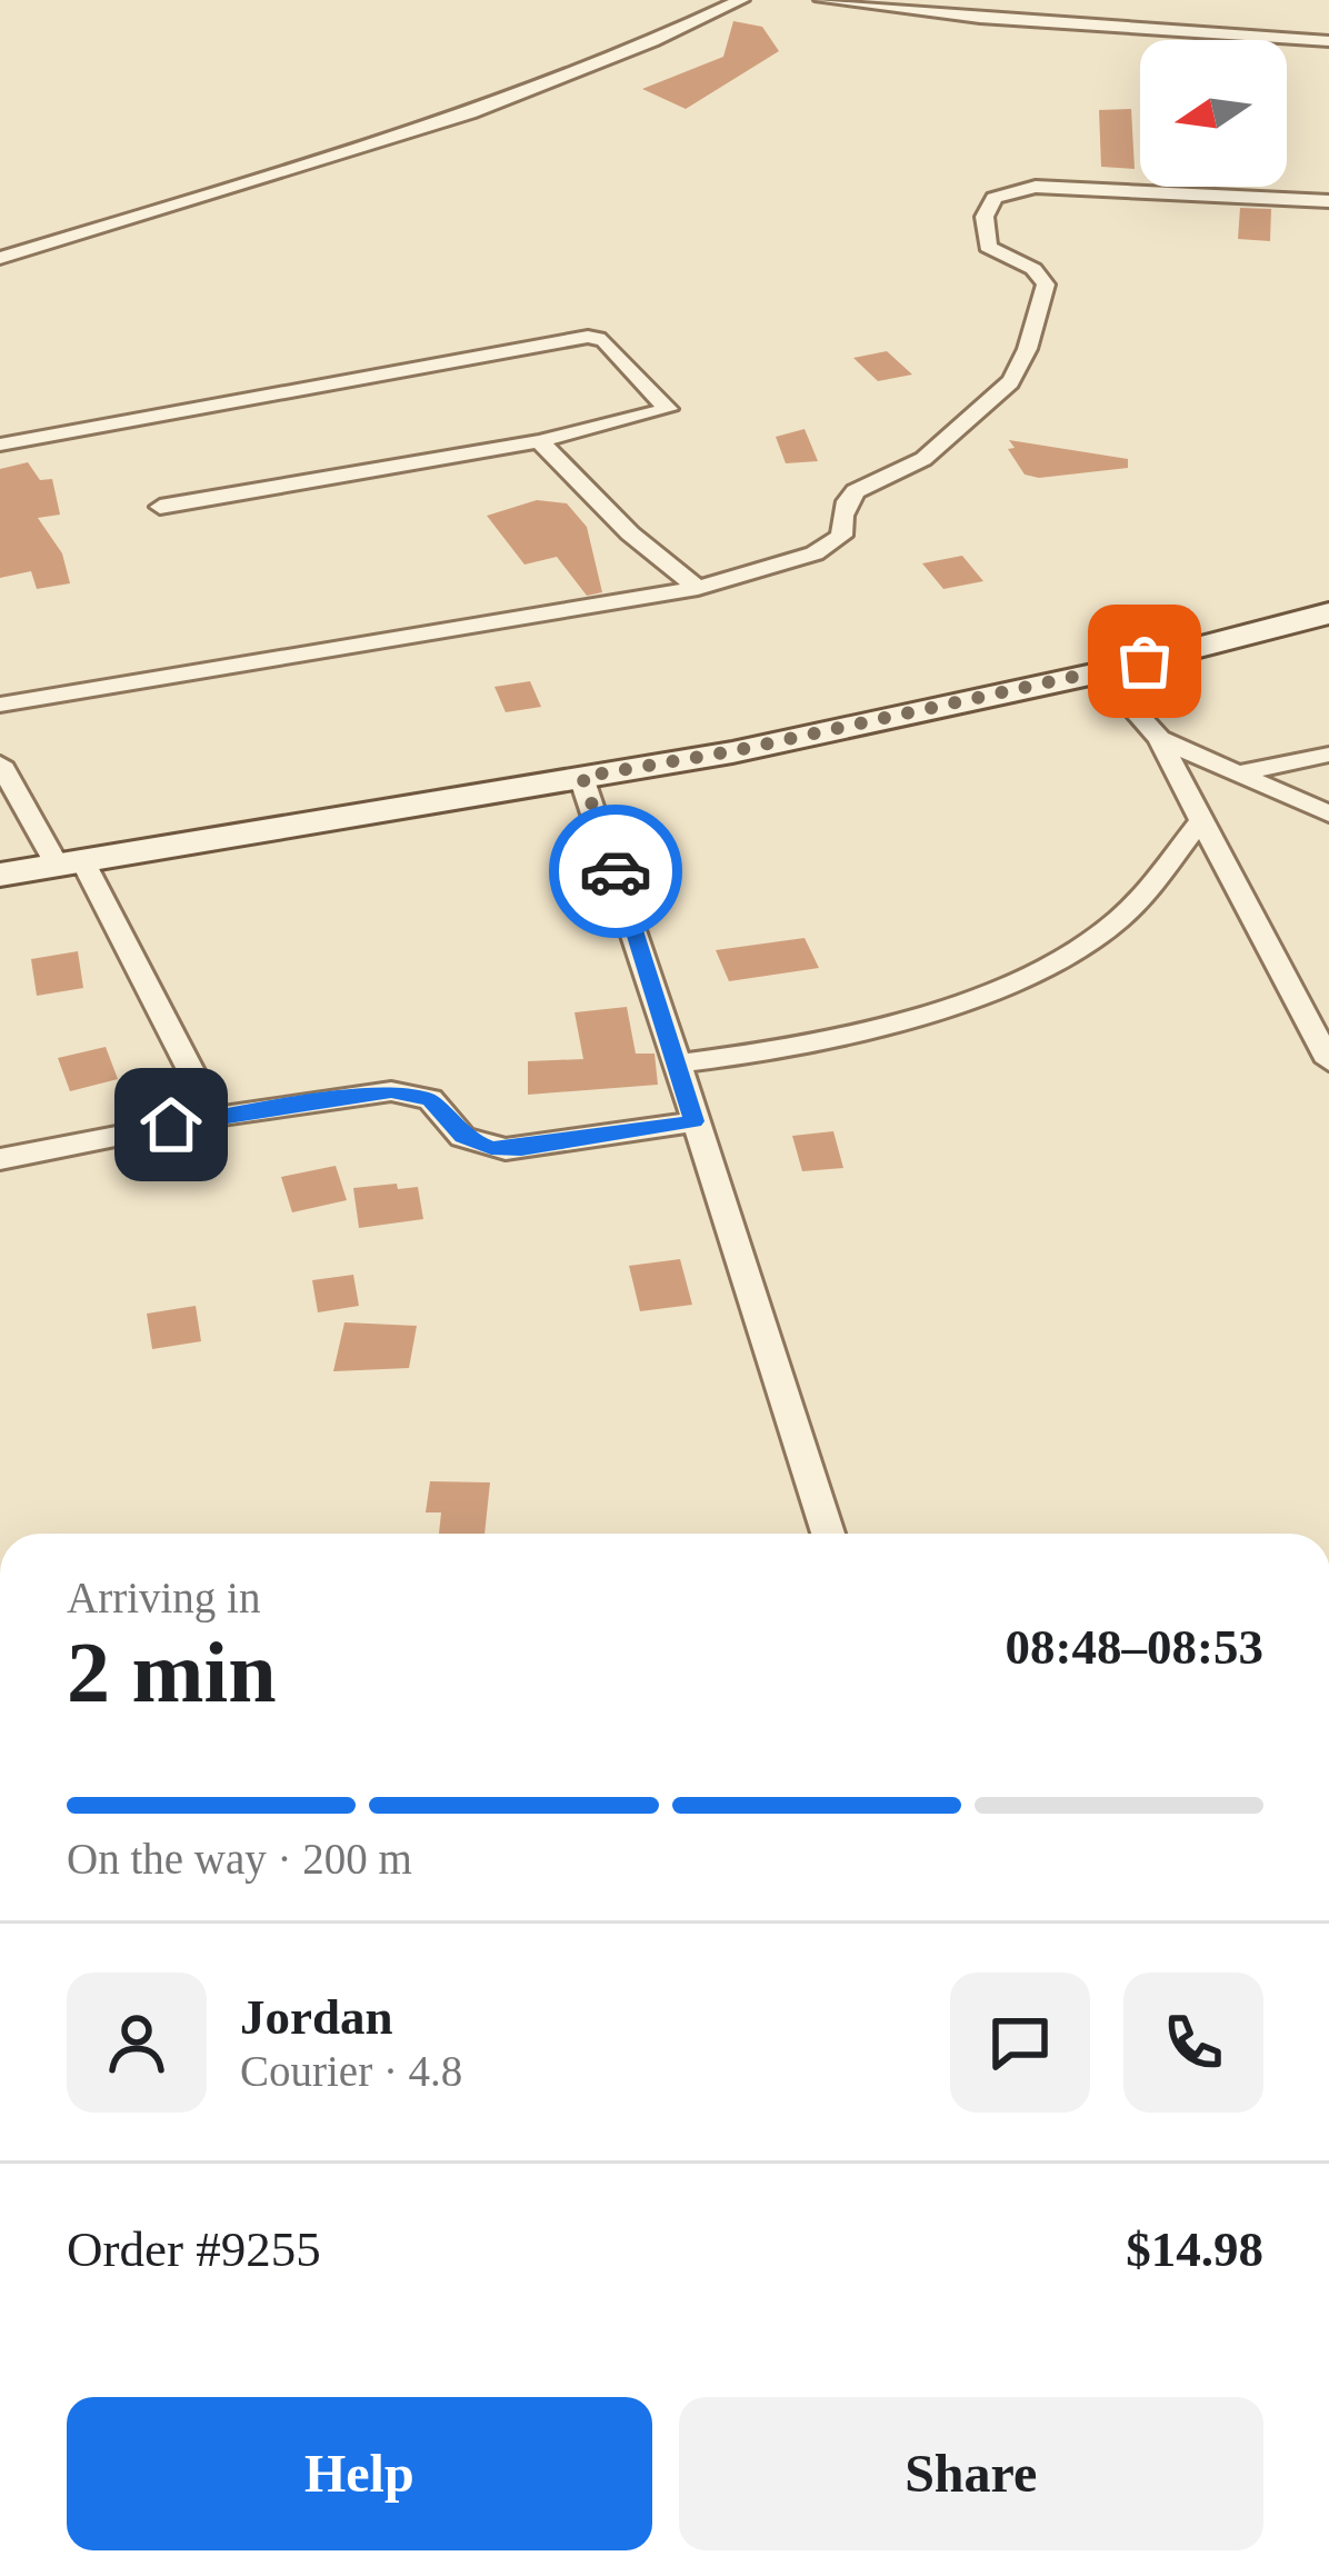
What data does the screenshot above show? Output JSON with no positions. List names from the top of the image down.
{
  "north": "left",
  "page": {
    "heading": ["2 min", "Arriving in", "08:48–08:53"],
    "panel": [
      "Jordan",
      "Courier · 4.8",
      "Order #9255",
      "$14.98"
    ],
    "bar": "On the way · 200 m",
    "buttons": ["Help", "Share"]
  }
}
